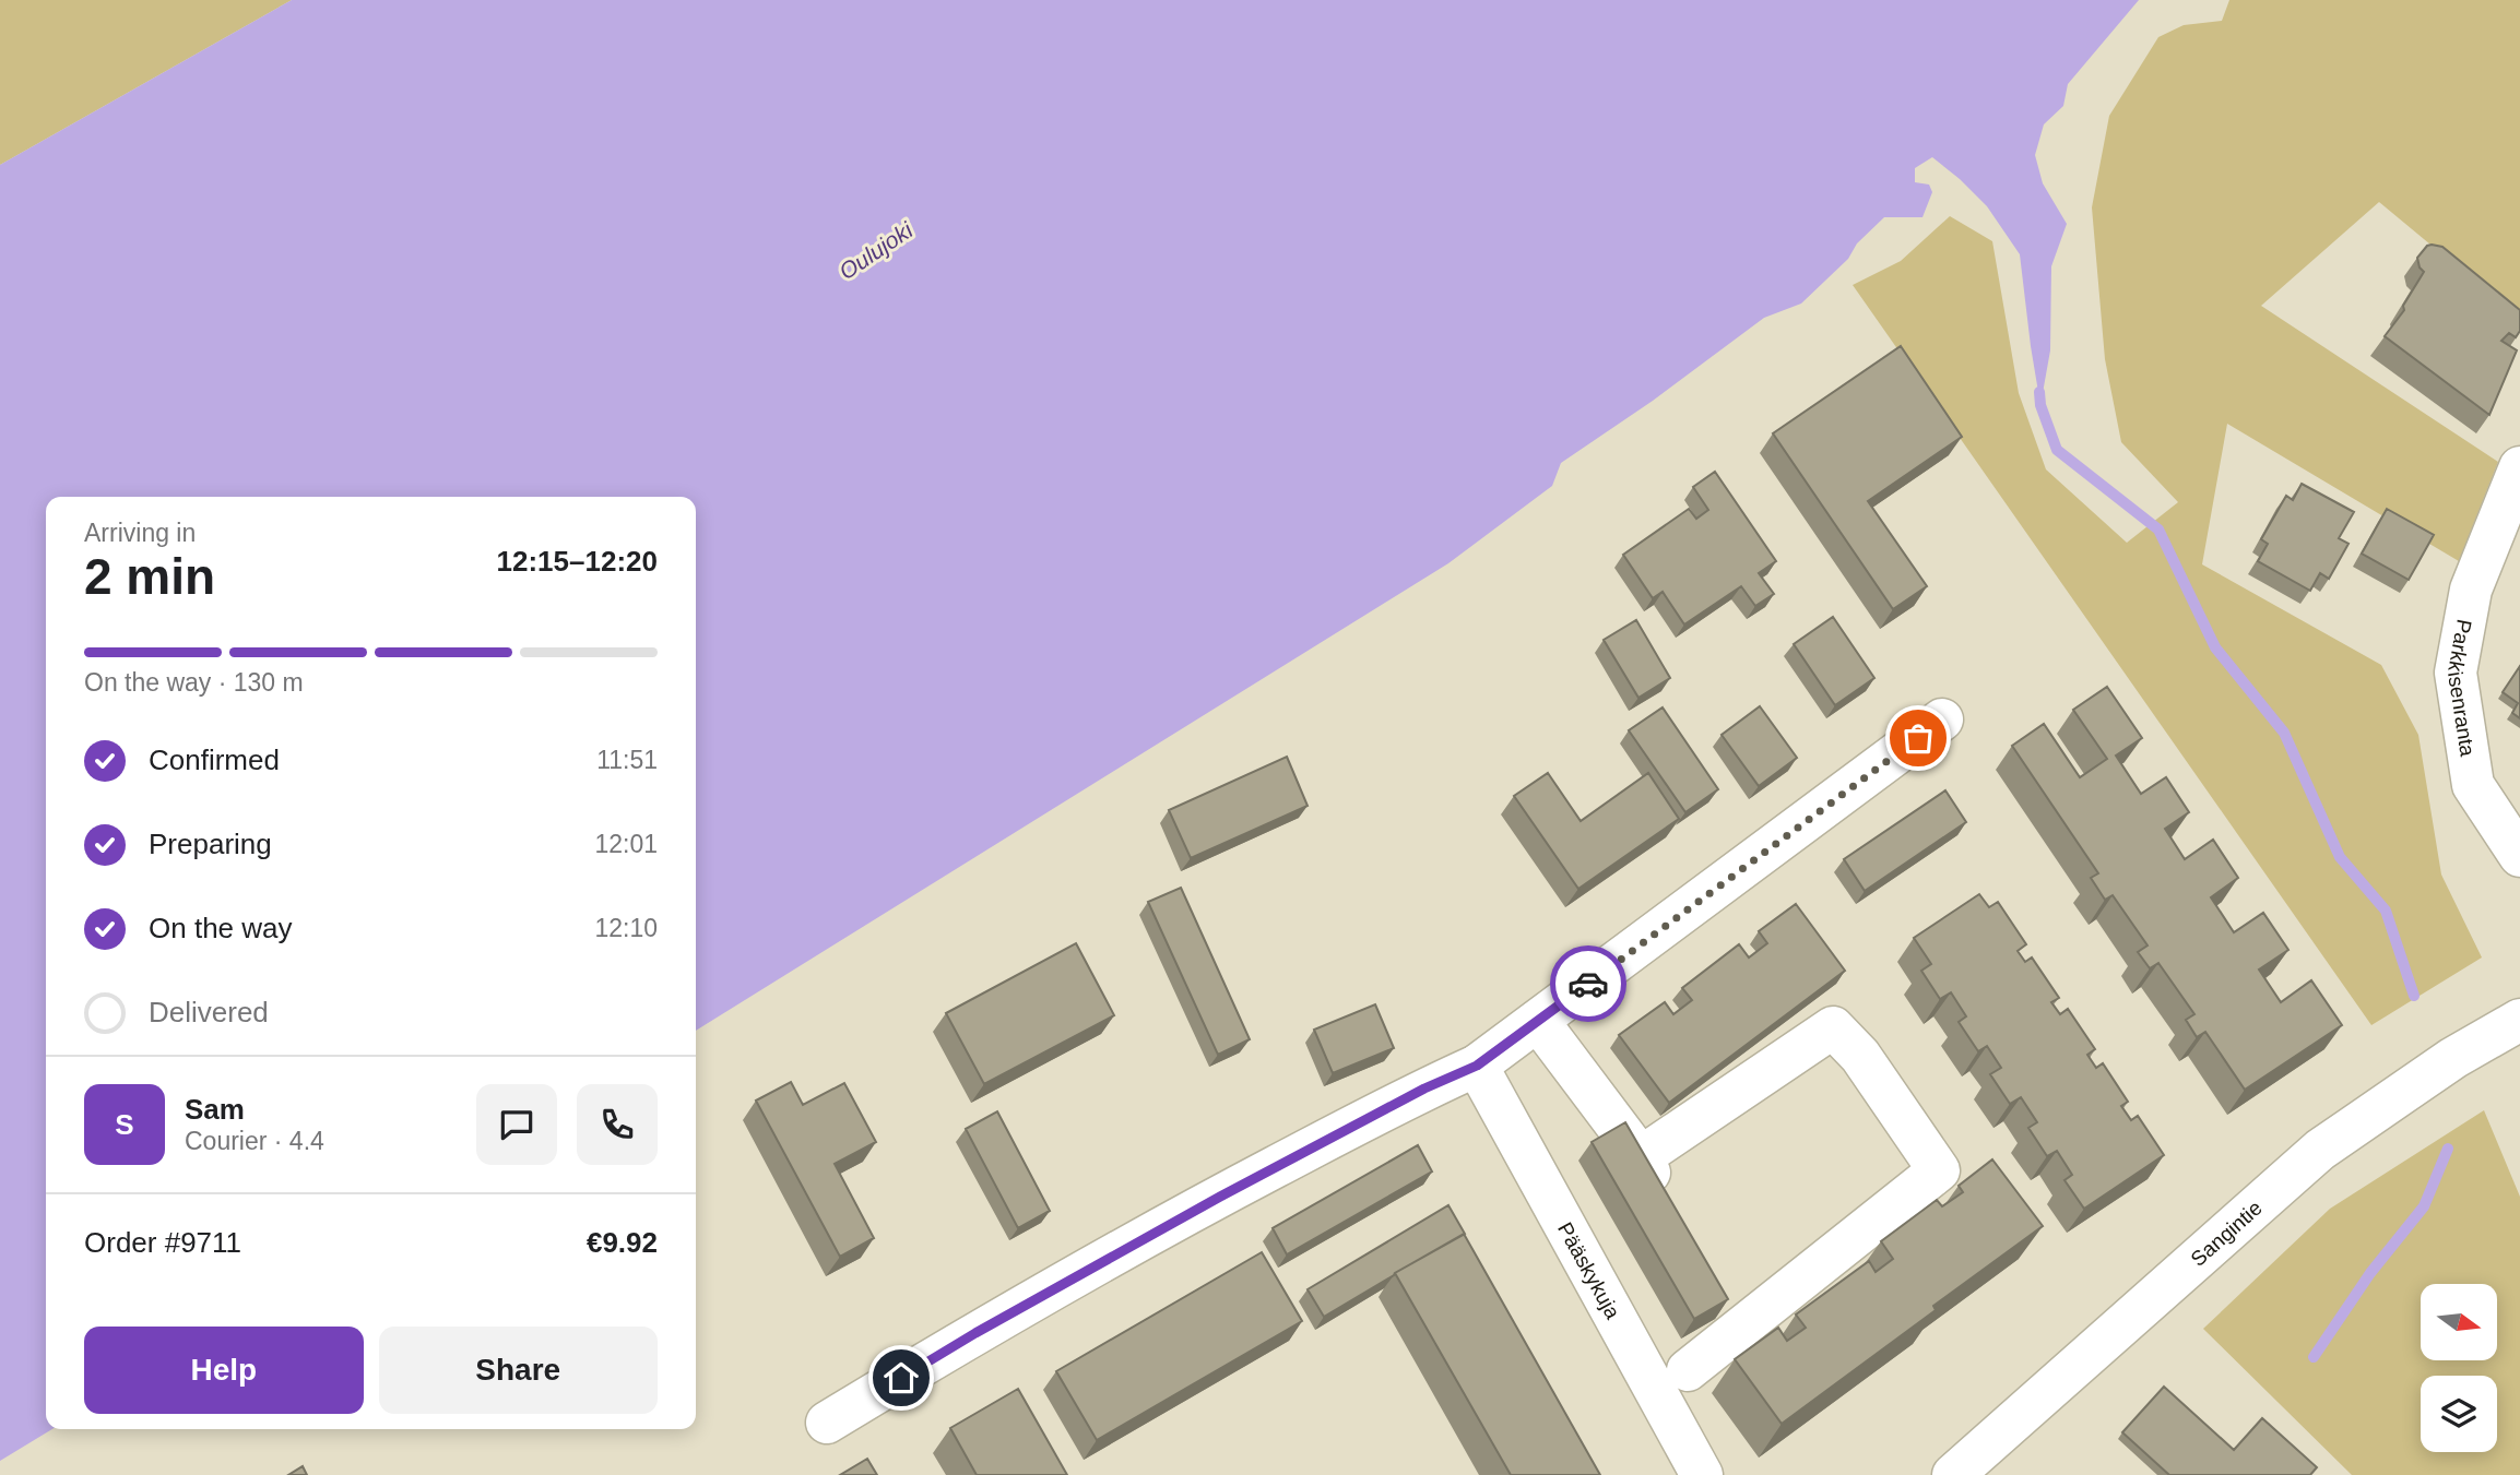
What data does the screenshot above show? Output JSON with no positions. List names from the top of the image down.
{
  "streets": {
    "street": ["Parkkisenranta", "Sangintie", "Pääskykuja"]
  },
  "water": ["Oulujoki"],
  "north": "right",
  "page": {
    "heading": ["2 min", "Arriving in", "12:15–12:20"],
    "panel": [
      "Sam",
      "Courier · 4.4",
      "Order #9711",
      "€9.92"
    ],
    "bar": "On the way · 130 m",
    "list": [
      ["Confirmed", "11:51"],
      ["Preparing", "12:01"],
      ["On the way", "12:10"],
      "Delivered"
    ],
    "round": "S",
    "buttons": ["Help", "Share"]
  }
}
